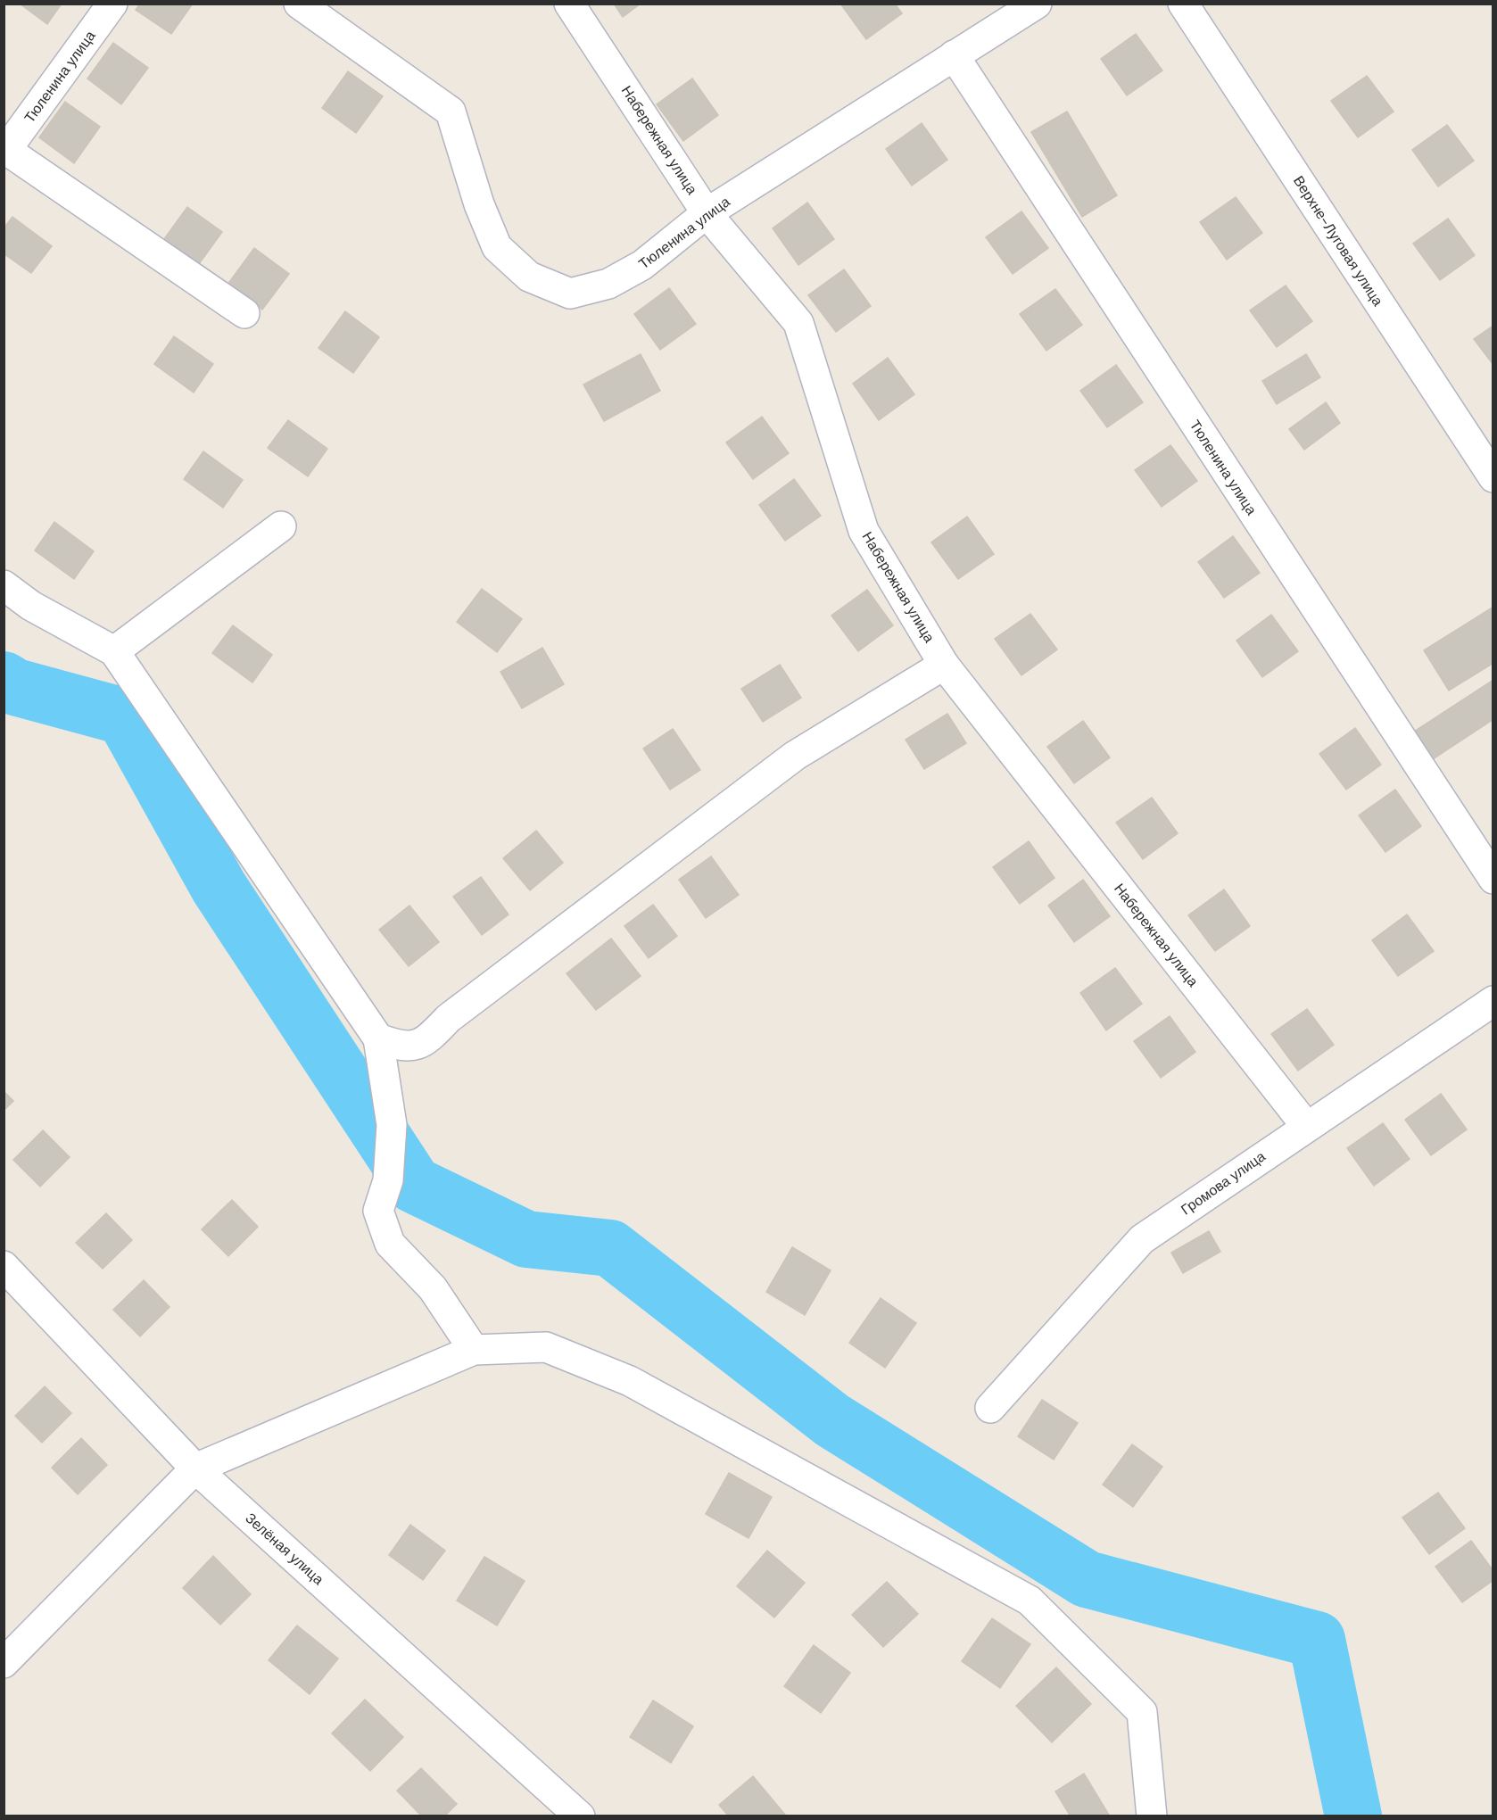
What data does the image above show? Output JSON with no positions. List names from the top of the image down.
{
  "streets": {
    "street": [
      "Тюленина улица",
      "Набережная улица",
      "Верхне-Луговая улица",
      "Громова улица",
      "Зелёная улица"
    ]
  },
  "crossings": [
    ["Тюленина улица", "Набережная улица"],
    ["Набережная улица", "Громова улица"]
  ]
}
